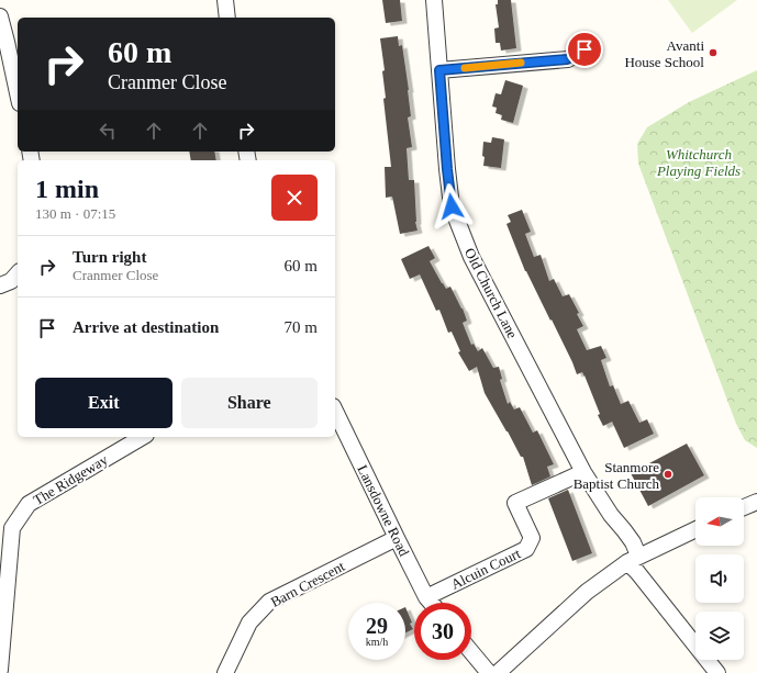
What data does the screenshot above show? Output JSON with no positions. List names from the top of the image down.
{
  "streets": {
    "street": [
      "Old Church Lane",
      "The Ridgeway",
      "Lansdowne Road",
      "Alcuin Court",
      "Barn Crescent"
    ]
  },
  "crossings": [
    ["Old Church Lane", "Alcuin Court"],
    ["Lansdowne Road", "Alcuin Court"],
    ["Lansdowne Road", "Barn Crescent"]
  ],
  "parks": ["Whitchurch Playing Fields"],
  "places": ["Avanti House School", "Stanmore Baptist Church"],
  "north": "left",
  "page": {
    "turn": ["60 m", "Cranmer Close"],
    "heading": ["1 min", "130 m · 07:15"],
    "list": [
      {
        "name": "Turn right",
        "note": "Cranmer Close",
        "value": "60 m"
      },
      {
        "name": "Arrive at destination",
        "value": "70 m"
      }
    ],
    "buttons": ["Exit", "Share"],
    "speed": "29 km/h",
    "limit": "30"
  }
}
